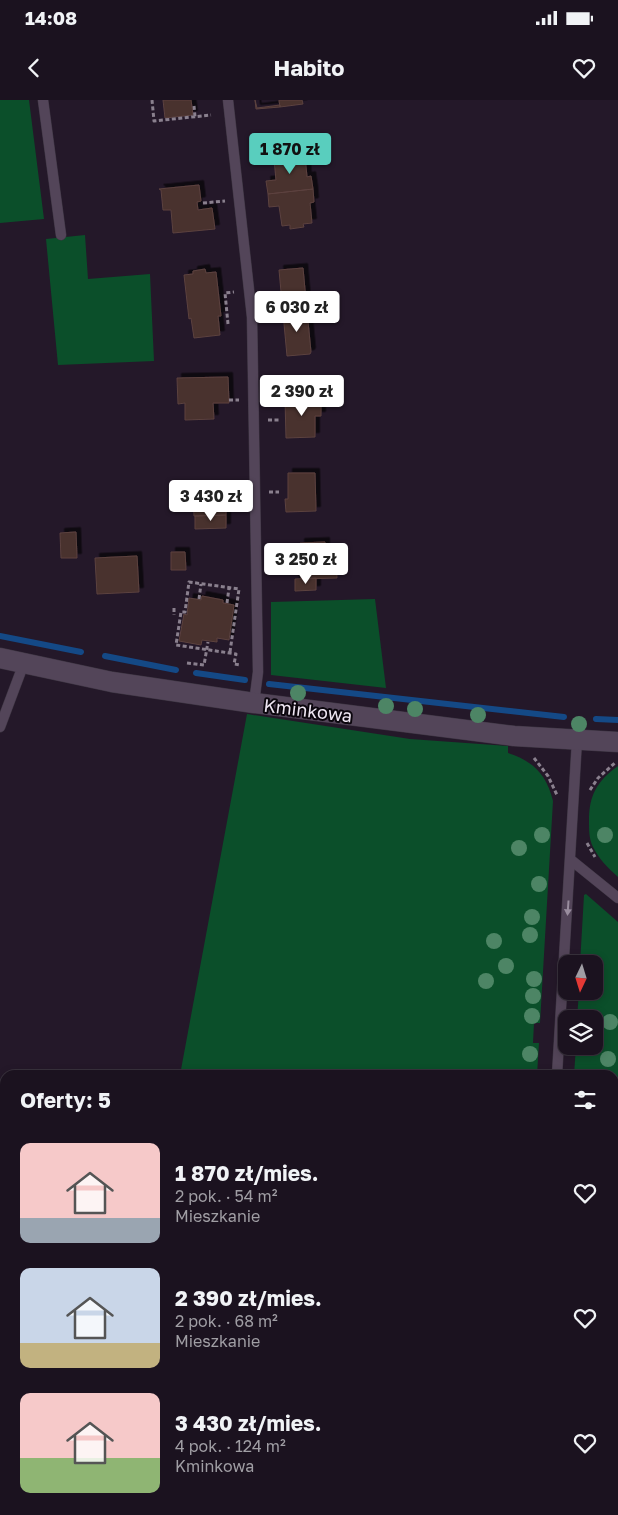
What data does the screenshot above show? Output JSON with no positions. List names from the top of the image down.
{
  "streets": {
    "street": ["Kminkowa"]
  },
  "north": "bottom",
  "page": {
    "status": "14:08",
    "header": "Habito",
    "price": [
      "1 870 zł",
      "6 030 zł",
      "2 390 zł",
      "3 430 zł",
      "3 250 zł"
    ],
    "heading": "Oferty: 5",
    "list": [
      {
        "name": "1 870 zł/mies.",
        "note": "2 pok. · 54 m² · Mieszkanie"
      },
      {
        "name": "2 390 zł/mies.",
        "note": "2 pok. · 68 m² · Mieszkanie"
      },
      {
        "name": "3 430 zł/mies.",
        "note": "4 pok. · 124 m² · Kminkowa"
      }
    ]
  }
}
